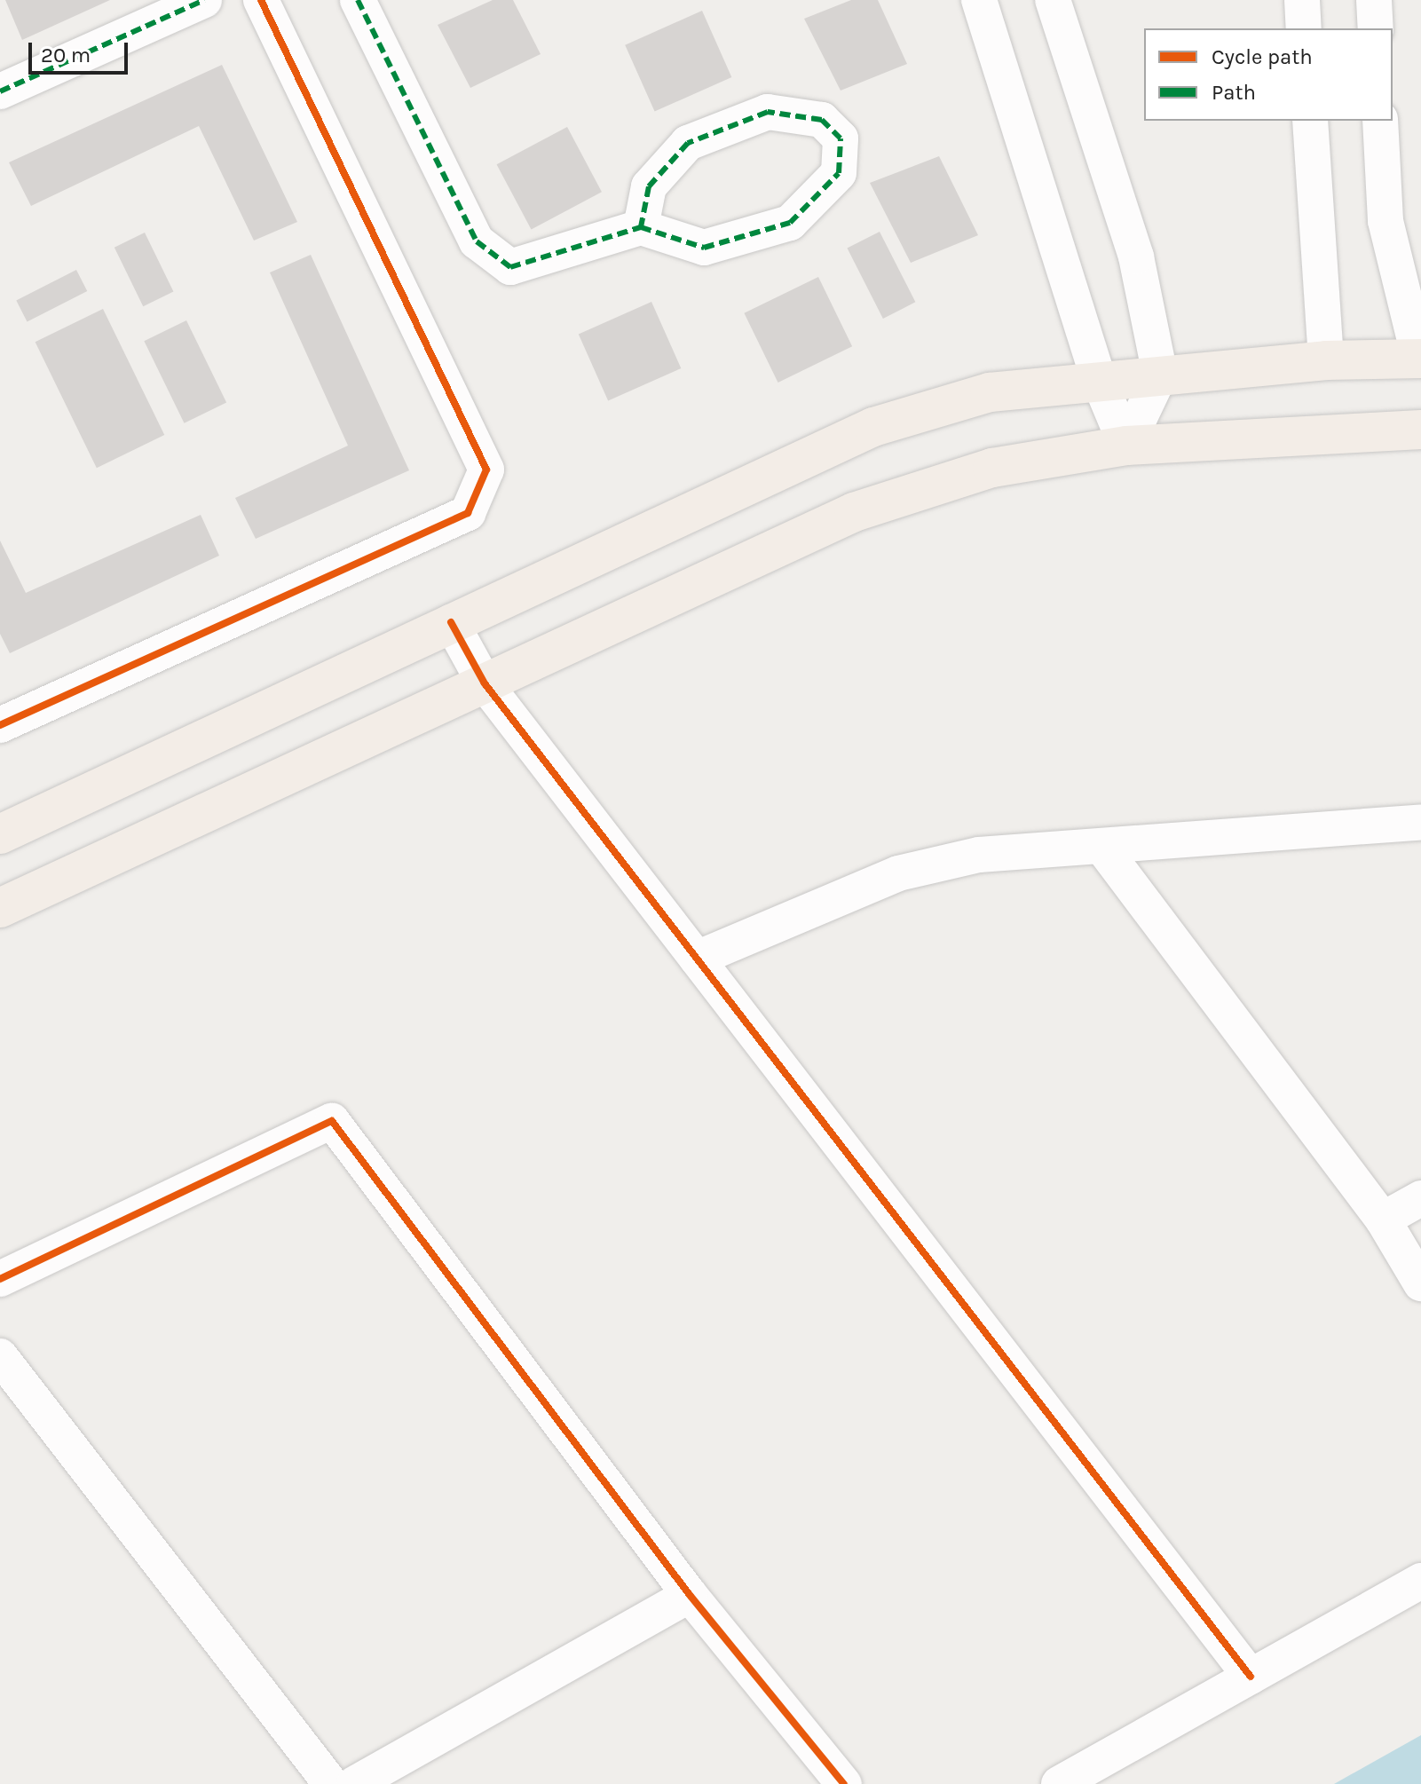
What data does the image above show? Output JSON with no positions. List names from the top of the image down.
{
  "legend": ["Cycle path", "Path"],
  "scale_bar": "20 m"
}
